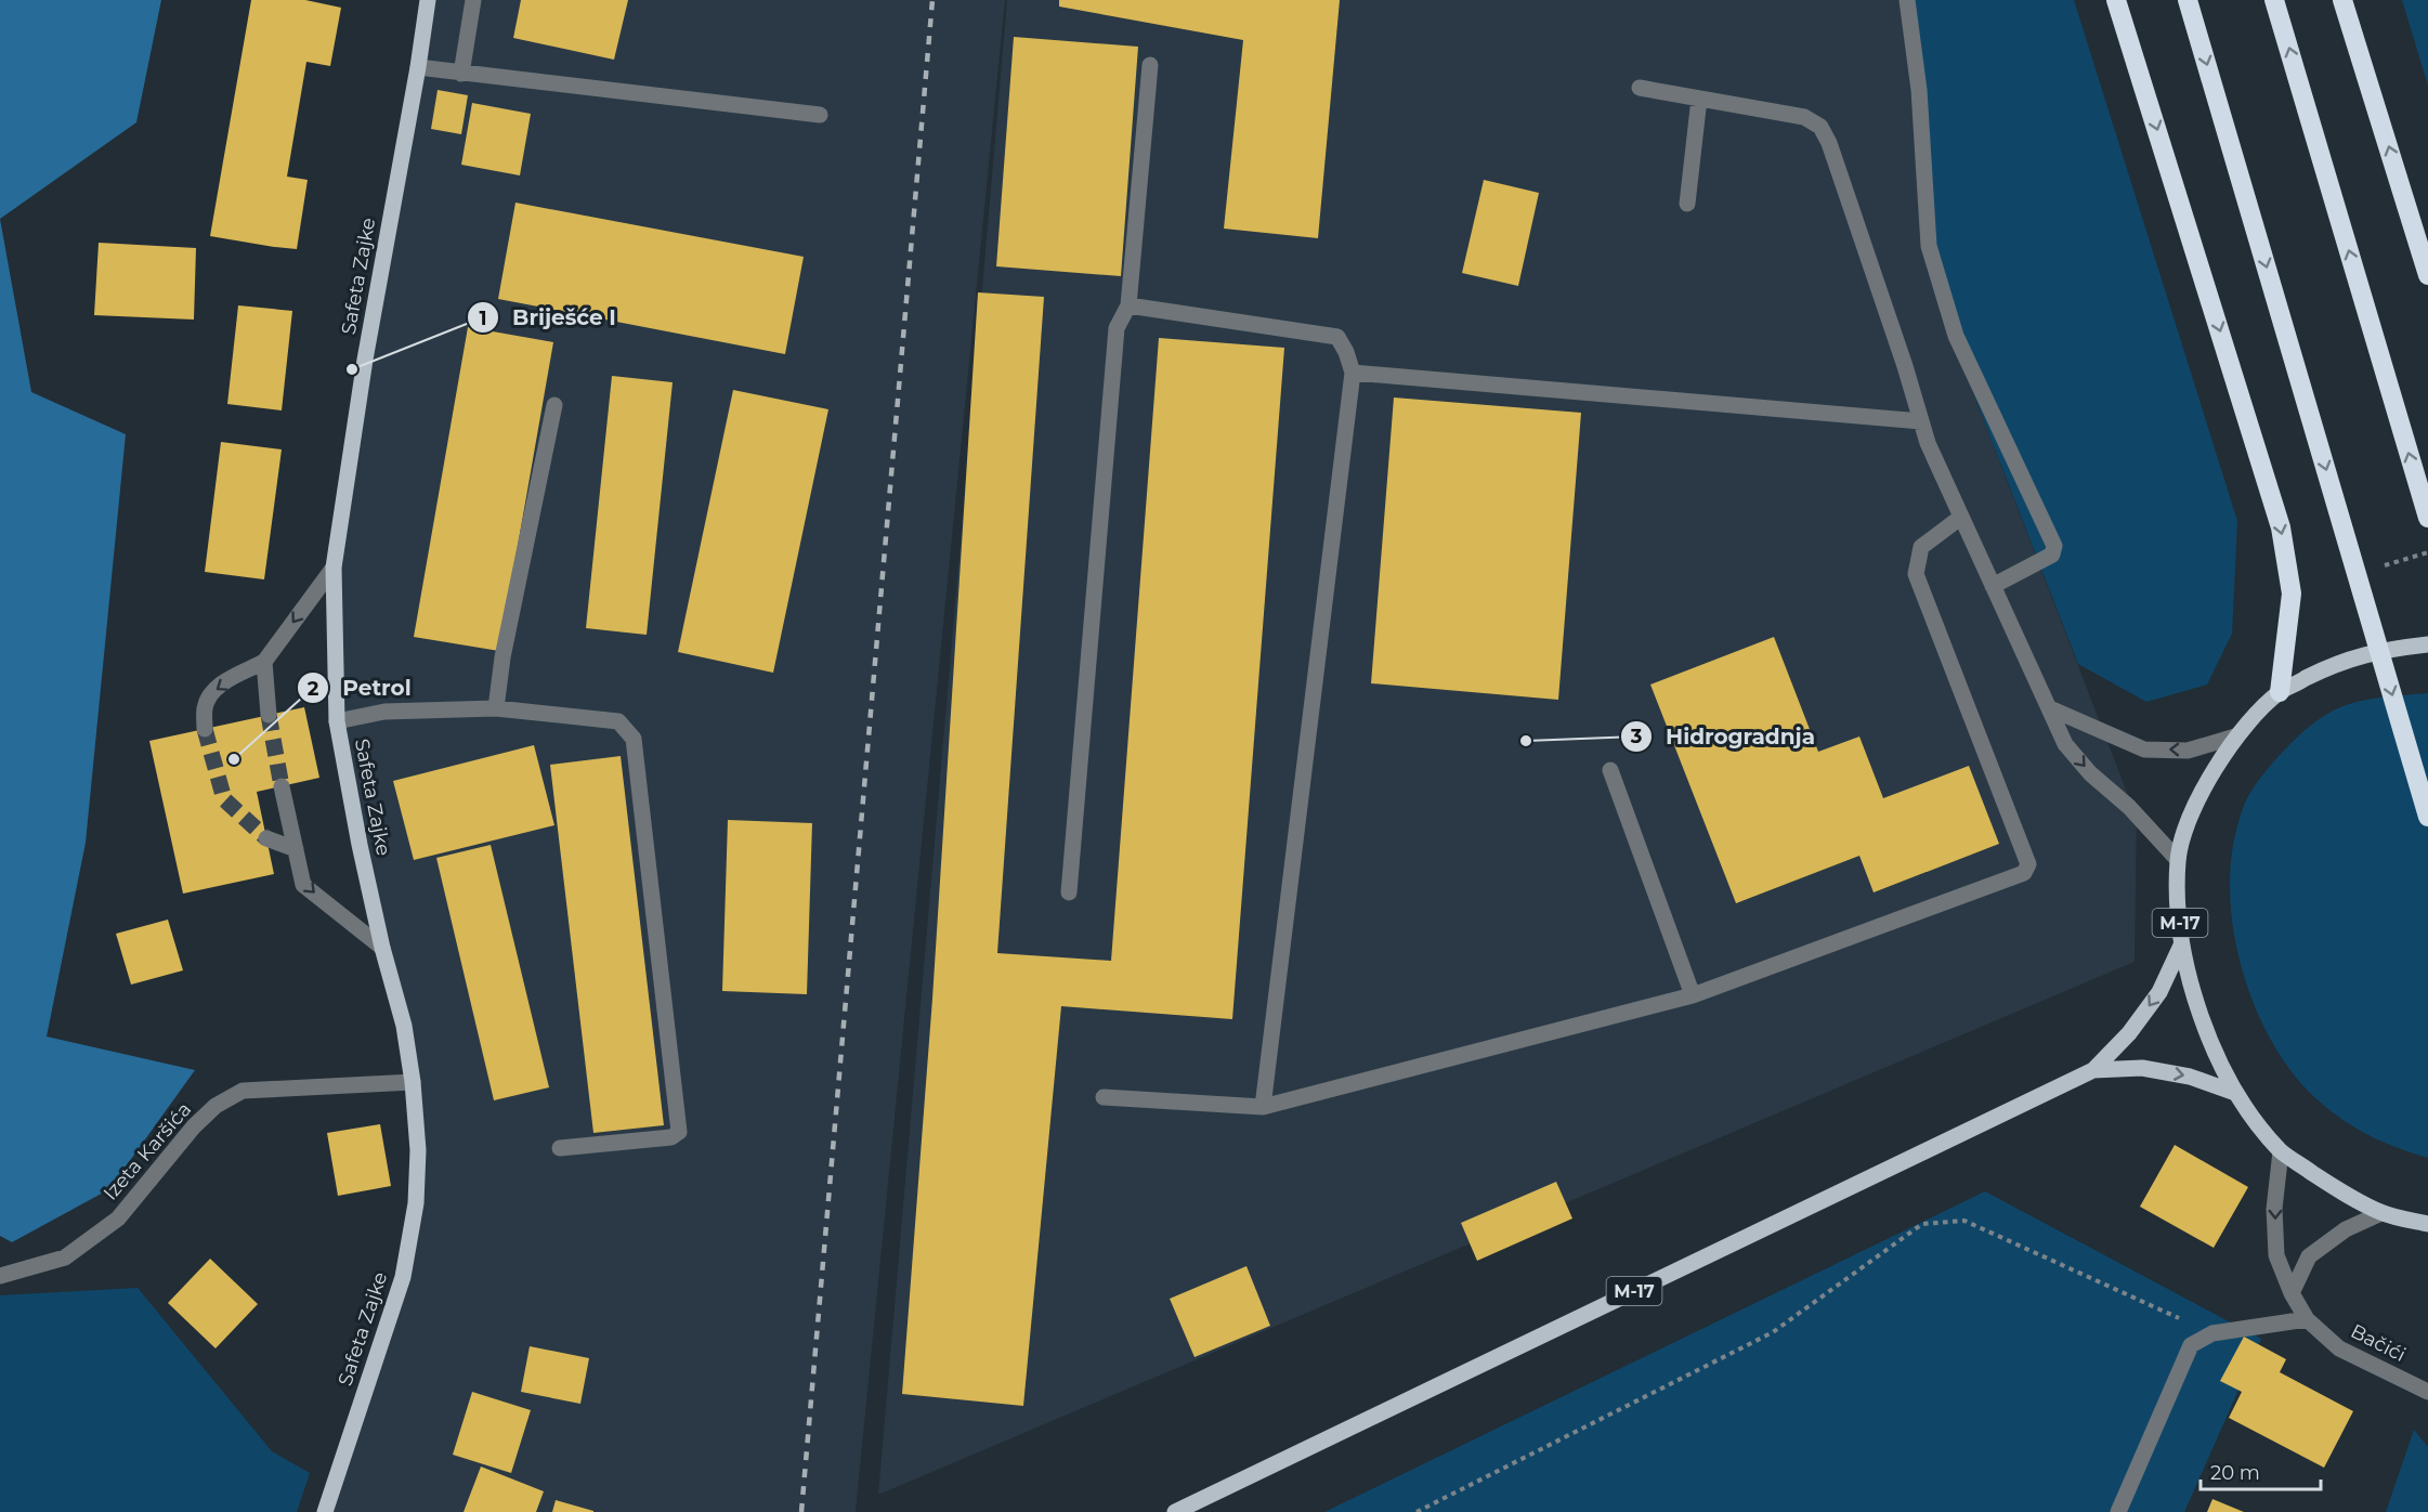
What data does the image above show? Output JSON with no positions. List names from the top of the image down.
{
  "streets": {
    "main road": ["Safeta Zajke", "M-17"],
    "street": ["Izeta Karšića", "Bačići"]
  },
  "crossings": [
    ["Safeta Zajke", "Izeta Karšića"],
    ["M-17", "Bačići"]
  ],
  "one_way": ["Bačići"],
  "places": ["Briješće I", "Hidrogradnja", "Petrol"],
  "scale_bar": "20 m"
}
